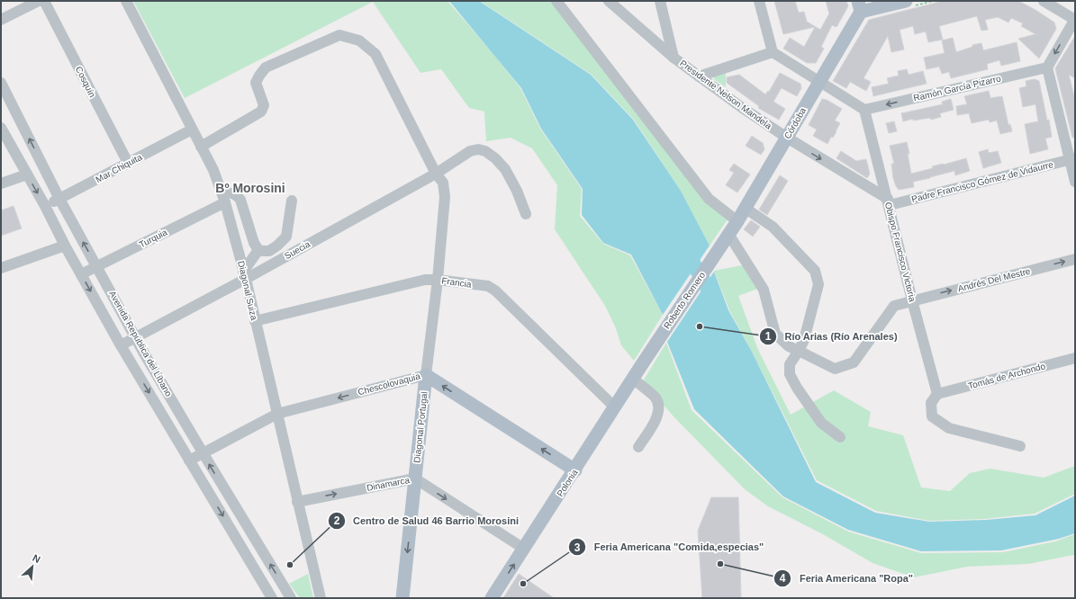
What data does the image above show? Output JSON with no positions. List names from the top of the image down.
{
  "streets": {
    "main road": [
      "Córdoba",
      "Roberto Romero",
      "Chescolovaquia",
      "Diagonal Portugal",
      "Polonia"
    ],
    "street": [
      "Cosquín",
      "Ramón García Pizarro",
      "Presidente Nelson Mandela",
      "Mar Chiquita",
      "Padre Francisco Gómez de Vidaurre",
      "Turquia",
      "Suecia",
      "Obispo Francisco Victoria",
      "Andrés Del Mestre",
      "Francia",
      "Diagonal Suiza",
      "Avenida República del Líbano",
      "Tomás de Archondo",
      "Dinamarca"
    ]
  },
  "crossings": [
    ["Cosquín", "Mar Chiquita"],
    ["Ramón García Pizarro", "Obispo Francisco Victoria"],
    ["Presidente Nelson Mandela", "Córdoba"],
    ["Presidente Nelson Mandela", "Padre Francisco Gómez de Vidaurre"],
    ["Presidente Nelson Mandela", "Obispo Francisco Victoria"],
    ["Córdoba", "Roberto Romero"],
    ["Mar Chiquita", "Diagonal Suiza"],
    ["Mar Chiquita", "Avenida República del Líbano"],
    ["Padre Francisco Gómez de Vidaurre", "Obispo Francisco Victoria"],
    ["Turquia", "Diagonal Suiza"],
    ["Turquia", "Avenida República del Líbano"],
    ["Suecia", "Diagonal Suiza"],
    ["Suecia", "Avenida República del Líbano"],
    ["Suecia", "Diagonal Portugal"],
    ["Obispo Francisco Victoria", "Andrés Del Mestre"],
    ["Obispo Francisco Victoria", "Tomás de Archondo"],
    ["Francia", "Diagonal Suiza"],
    ["Francia", "Diagonal Portugal"],
    ["Francia", "Polonia"],
    ["Diagonal Suiza", "Chescolovaquia"],
    ["Diagonal Suiza", "Diagonal Portugal"],
    ["Diagonal Suiza", "Dinamarca"],
    ["Roberto Romero", "Polonia"],
    ["Avenida República del Líbano", "Chescolovaquia"],
    ["Chescolovaquia", "Diagonal Portugal"],
    ["Chescolovaquia", "Polonia"],
    ["Diagonal Portugal", "Dinamarca"],
    ["Polonia", "Dinamarca"]
  ],
  "one_way": [
    "Ramón García Pizarro",
    "Andrés Del Mestre",
    "Chescolovaquia",
    "Dinamarca"
  ],
  "districts": ["Bº Morosini"],
  "places": [
    "Río Arias (Río Arenales)",
    "Feria Americana \"Ropa\"",
    "Centro de Salud 46 Barrio Morosini",
    "Feria Americana \"Comida,especias\""
  ],
  "north": "top right"
}
